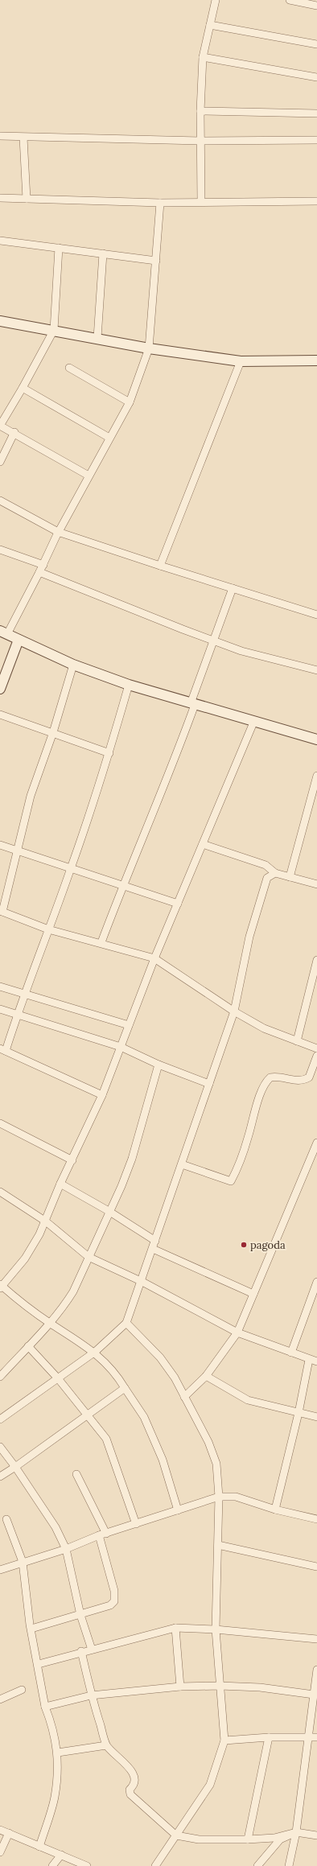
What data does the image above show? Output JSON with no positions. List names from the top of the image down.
{
  "places": ["pagoda"]
}
